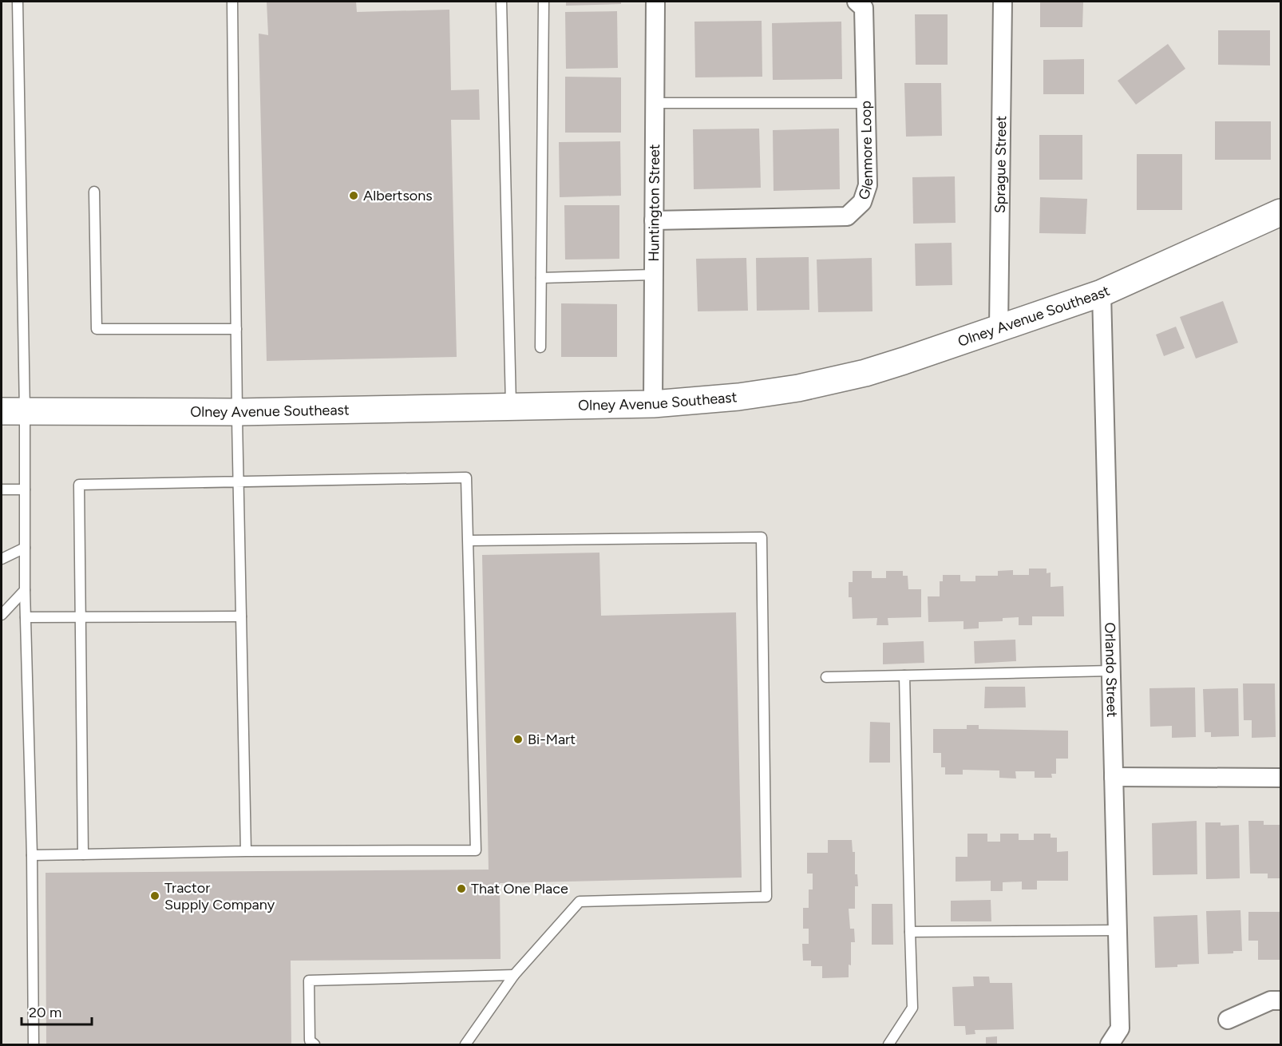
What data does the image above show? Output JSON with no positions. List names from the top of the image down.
{
  "streets": {
    "main road": ["Olney Avenue Southeast"],
    "street": [
      "Glenmore Loop",
      "Sprague Street",
      "Huntington Street",
      "Orlando Street"
    ]
  },
  "crossings": [
    ["Glenmore Loop", "Huntington Street"],
    ["Sprague Street", "Olney Avenue Southeast"],
    ["Huntington Street", "Olney Avenue Southeast"],
    ["Olney Avenue Southeast", "Orlando Street"]
  ],
  "places": [
    "Albertsons",
    "Bi-Mart",
    "That One Place",
    "Tractor Supply Company"
  ],
  "scale_bar": "20 m"
}
